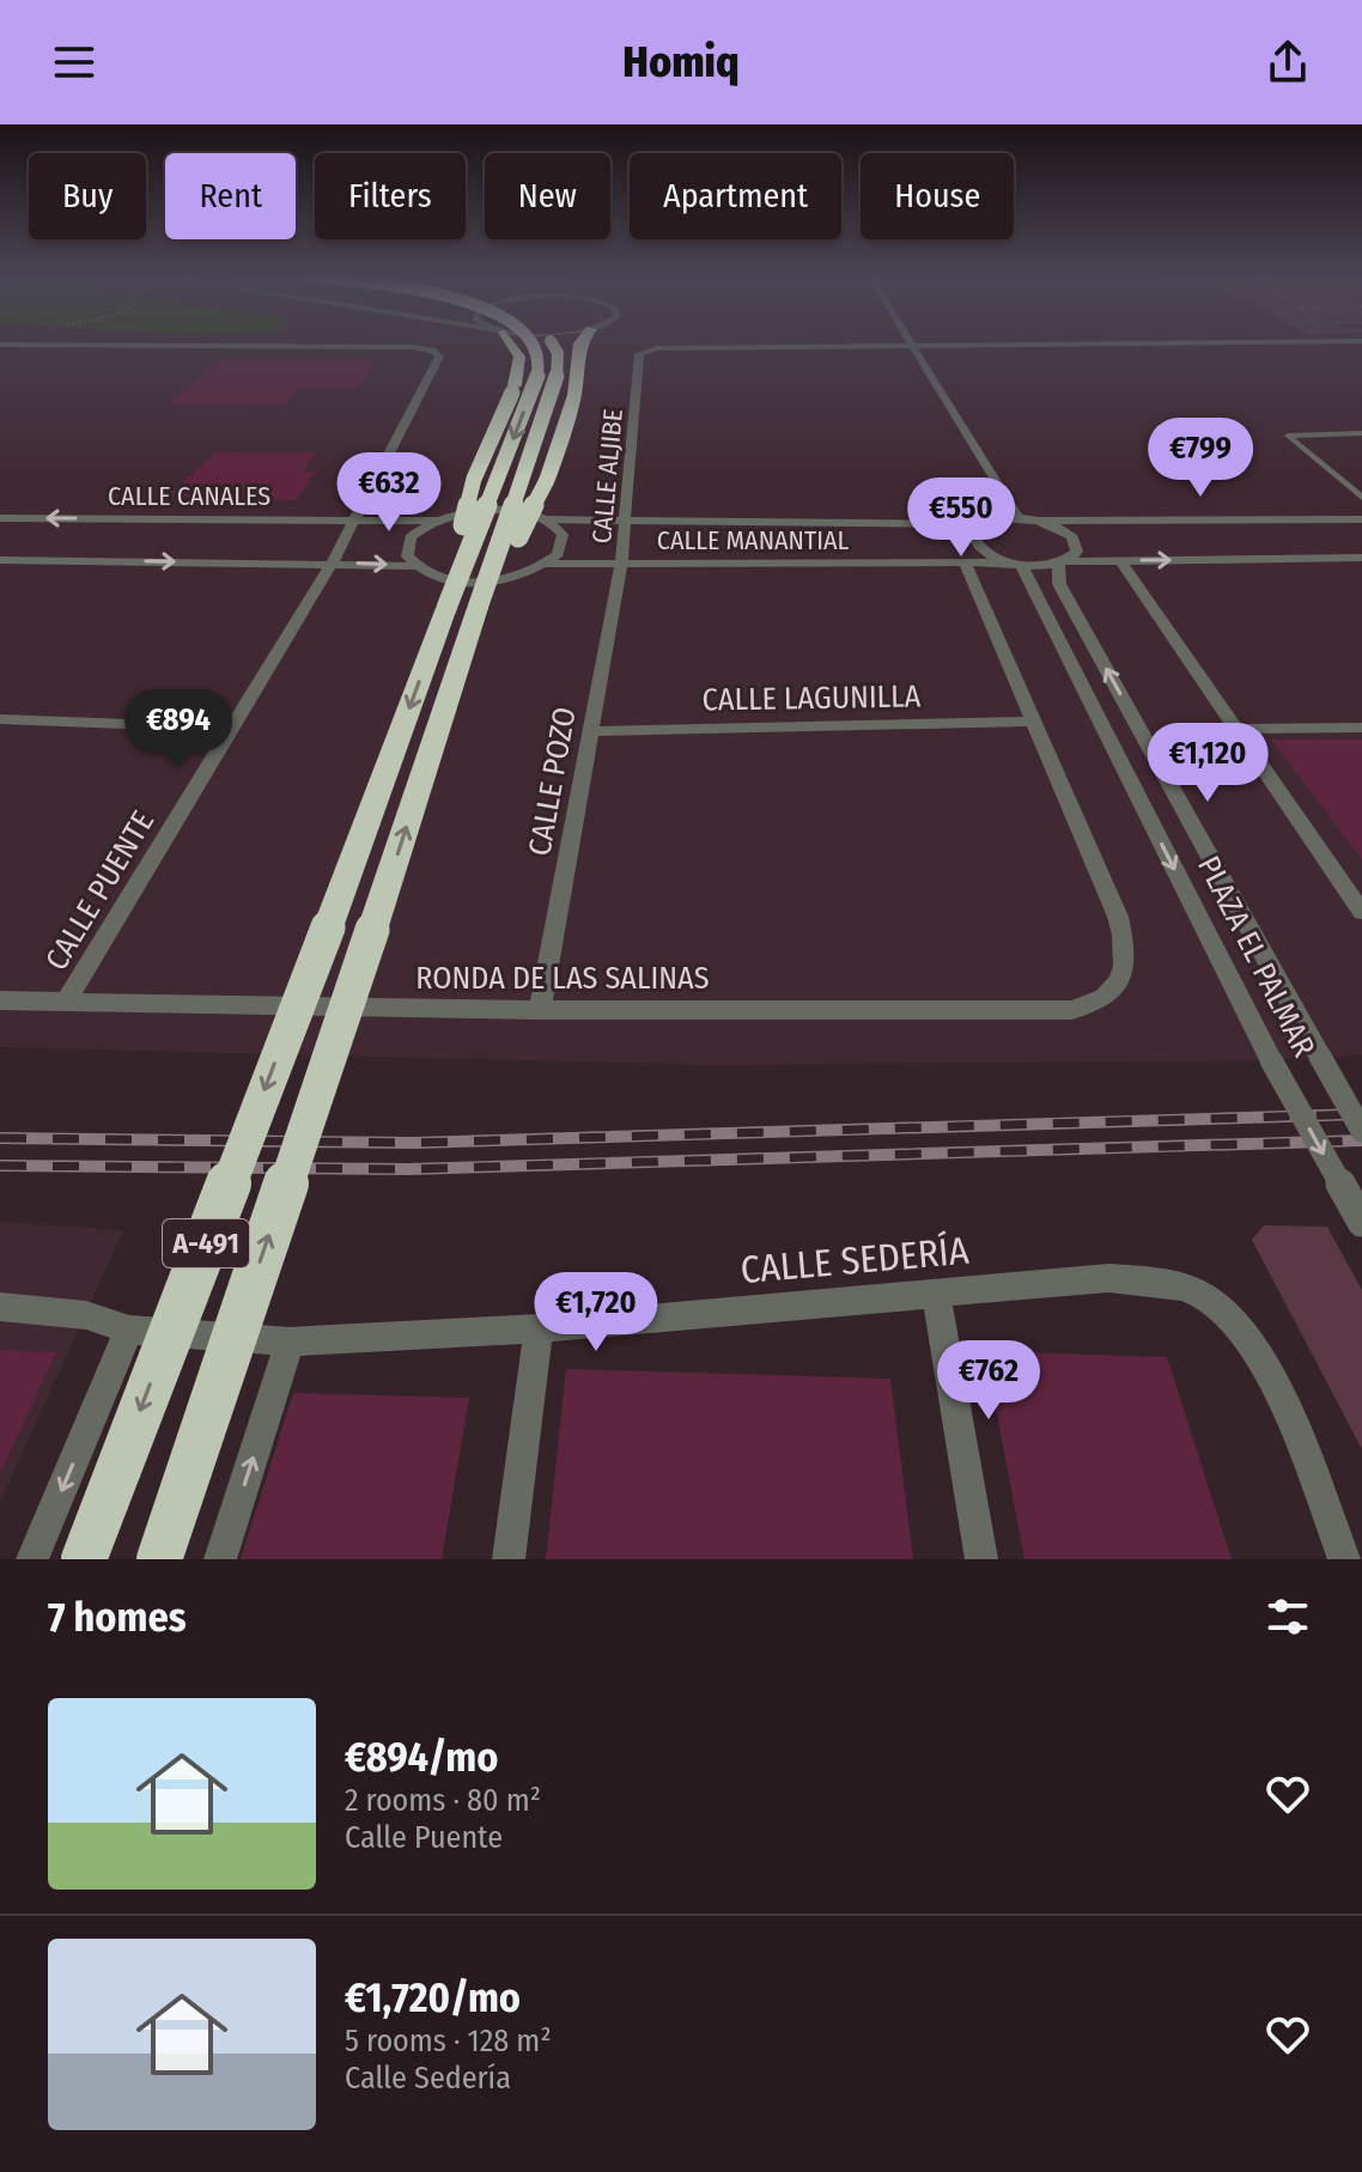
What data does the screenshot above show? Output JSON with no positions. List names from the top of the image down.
{
  "streets": {
    "highway": ["A-491"],
    "street": [
      "CALLE ALJIBE",
      "CALLE CANALES",
      "CALLE MANANTIAL",
      "CALLE LAGUNILLA",
      "CALLE POZO",
      "CALLE PUENTE",
      "PLAZA EL PALMAR",
      "RONDA DE LAS SALINAS",
      "CALLE SEDERÍA"
    ]
  },
  "crossings": [
    ["CALLE ALJIBE", "CALLE MANANTIAL"],
    ["CALLE ALJIBE", "CALLE POZO"],
    ["CALLE CANALES", "CALLE MANANTIAL"],
    ["CALLE CANALES", "CALLE PUENTE"],
    ["CALLE MANANTIAL", "CALLE POZO"],
    ["CALLE MANANTIAL", "PLAZA EL PALMAR"],
    ["CALLE LAGUNILLA", "CALLE POZO"],
    ["CALLE LAGUNILLA", "RONDA DE LAS SALINAS"],
    ["CALLE POZO", "RONDA DE LAS SALINAS"],
    ["CALLE PUENTE", "RONDA DE LAS SALINAS"]
  ],
  "page": {
    "header": "Homiq",
    "chip": [
      "Buy",
      "Rent",
      "Filters",
      "New",
      "Apartment",
      "House"
    ],
    "price": [
      "€799",
      "€632",
      "€550",
      "€894",
      "€1,120",
      "€1,720",
      "€762"
    ],
    "heading": "7 homes",
    "list": [
      {
        "name": "€894/mo",
        "note": "2 rooms · 80 m² · Calle Puente"
      },
      {
        "name": "€1,720/mo",
        "note": "5 rooms · 128 m² · Calle Sedería"
      }
    ]
  }
}
